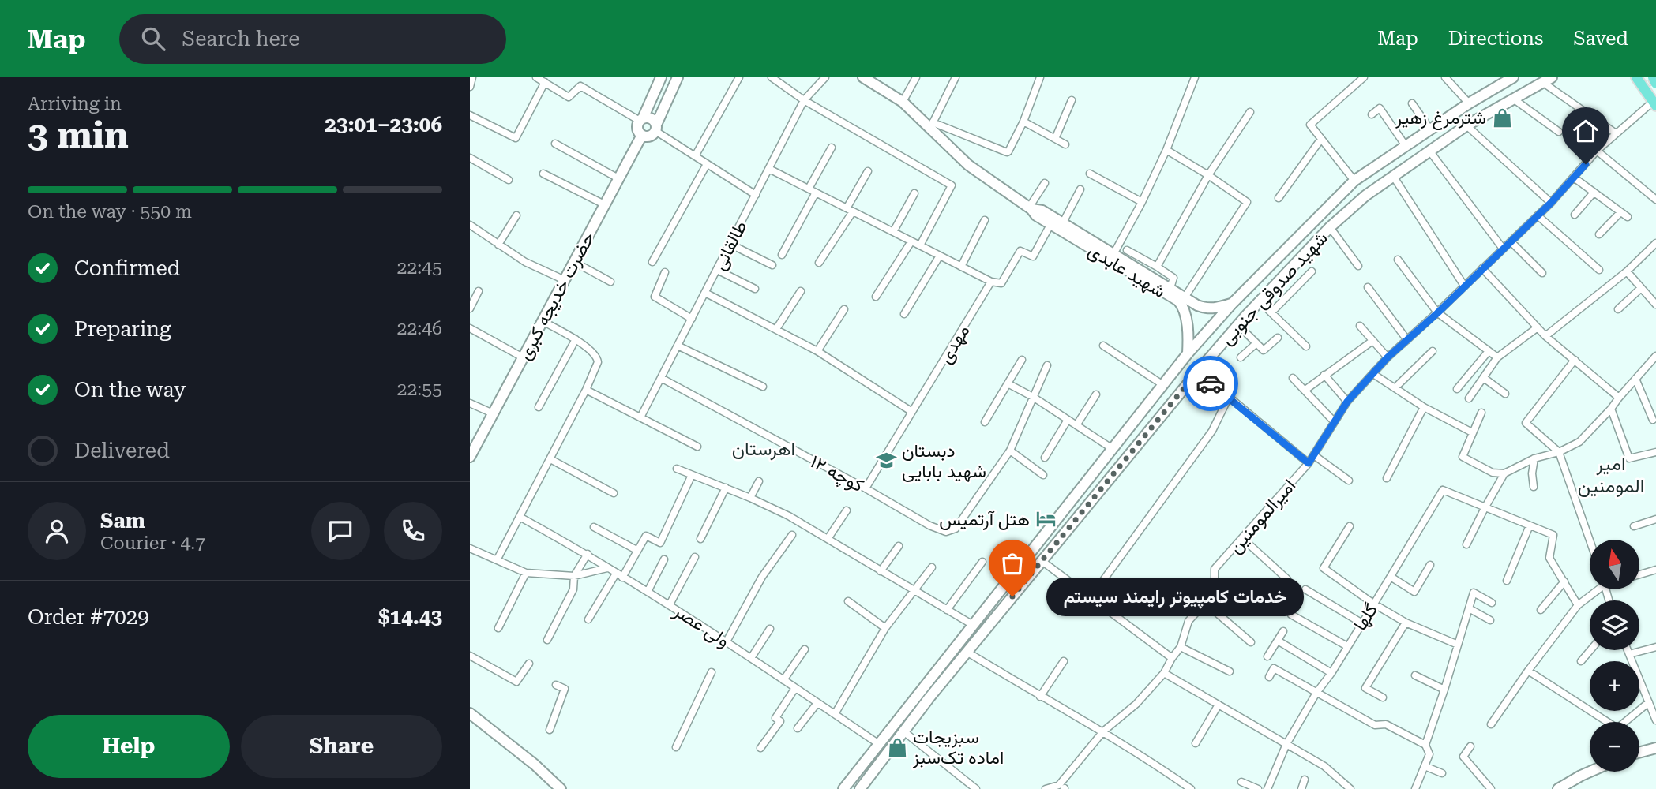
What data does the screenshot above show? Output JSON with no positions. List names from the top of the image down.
{
  "streets": {
    "main road": ["شهید عابدی", "شهید صدوقی جنوبی", "حضرت خدیجه کبری"],
    "street": [
      "طالقانی",
      "مهدی",
      "کوچه ۱۲",
      "امیرالمومنین",
      "گلها",
      "ولی عصر"
    ]
  },
  "crossings": [
    ["طالقانی", "کوچه ۱۲"],
    ["شهید عابدی", "شهید صدوقی جنوبی"],
    ["شهید عابدی", "مهدی"],
    ["شهید صدوقی جنوبی", "ولی عصر"],
    ["مهدی", "کوچه ۱۲"]
  ],
  "districts": ["اهرستان", "امیر المومنین"],
  "places": {
    "shop": ["شترمرغ زهیر", "سبزیجات اماده تک‌سبز"],
    "school or university": ["دبستان شهید بابایی"],
    "hotel": ["هتل آرتمیس"],
    "other": ["خدمات کامپیوتر رایمند سیستم"]
  },
  "north": "top",
  "page": {
    "header": "Map",
    "search": "Search here",
    "nav": ["Map", "Directions", "Saved"],
    "heading": ["3 min", "Arriving in", "23:01–23:06"],
    "panel": [
      "Sam",
      "Courier · 4.7",
      "Order #7029",
      "$14.43"
    ],
    "bar": "On the way · 550 m",
    "list": [
      ["Confirmed", "22:45"],
      ["Preparing", "22:46"],
      ["On the way", "22:55"],
      "Delivered"
    ],
    "map_buttons": ["+", "−"],
    "bubble": "خدمات کامپیوتر رایمند سیستم",
    "buttons": ["Help", "Share"]
  }
}
